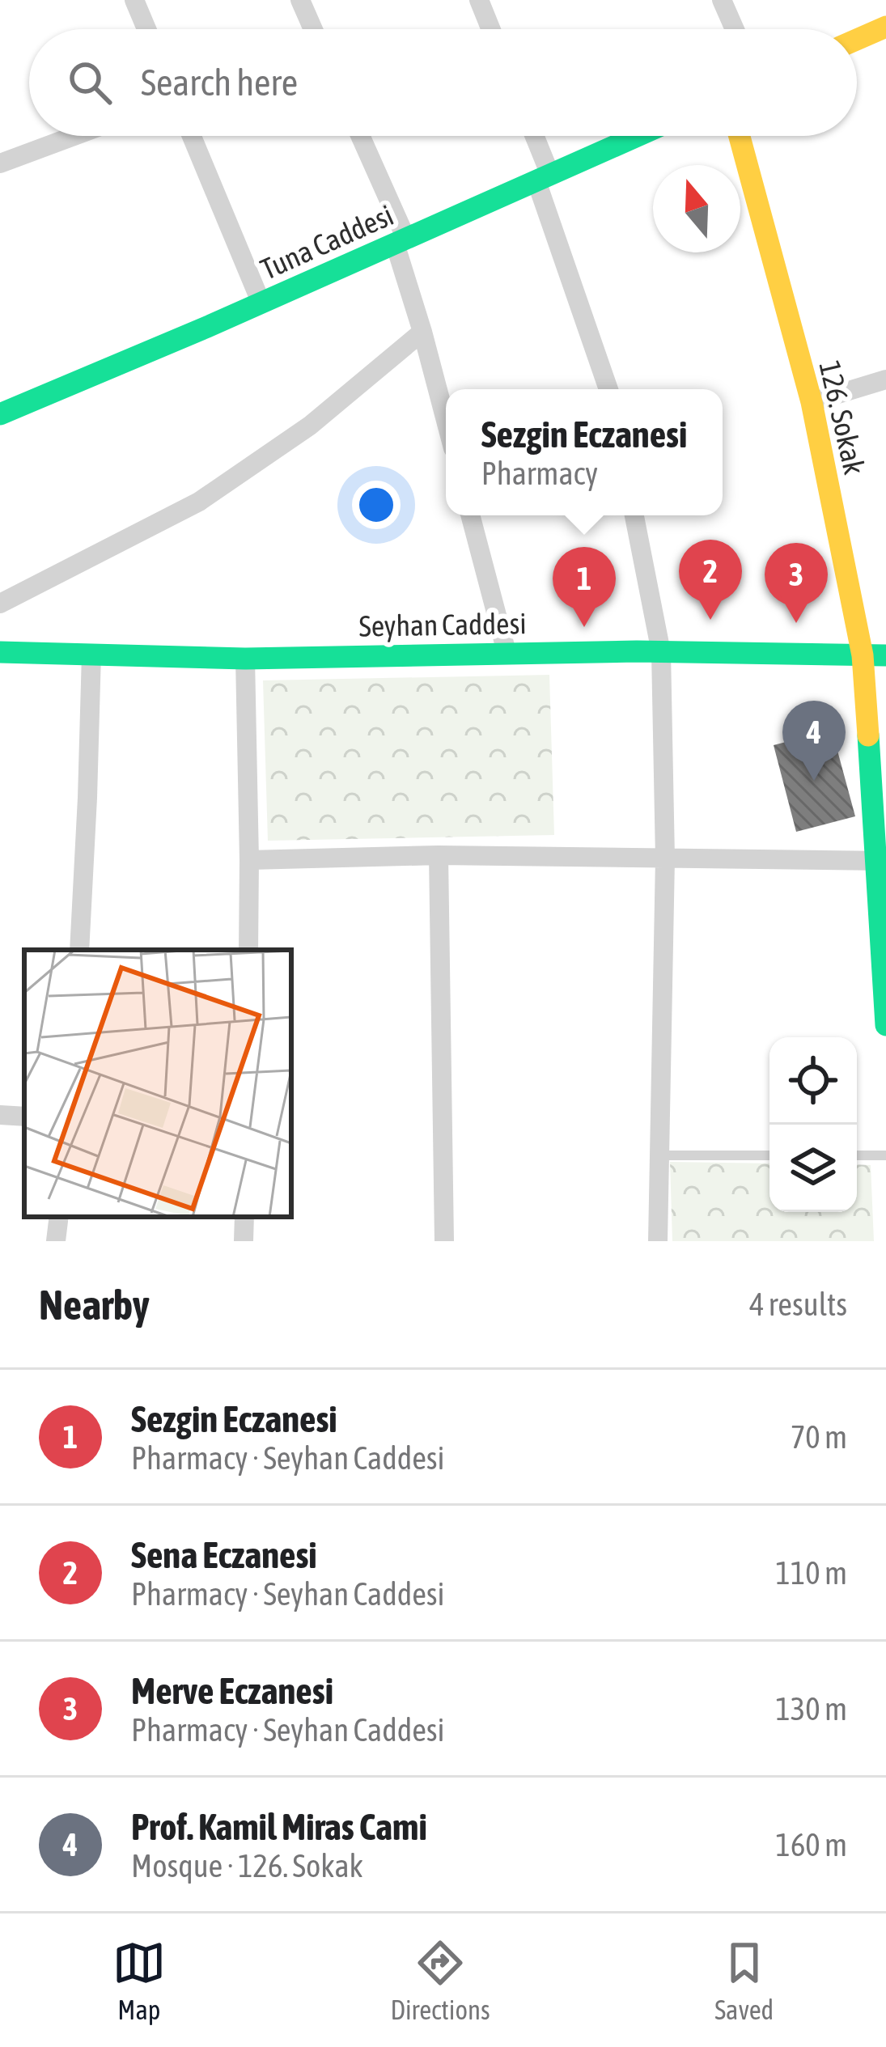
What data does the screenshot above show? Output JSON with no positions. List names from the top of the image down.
{
  "streets": {
    "main road": ["Tuna Caddesi", "126. Sokak", "Seyhan Caddesi"]
  },
  "crossings": [
    ["126. Sokak", "Seyhan Caddesi"]
  ],
  "north": "top",
  "page": {
    "search": "Search here",
    "popup": ["Sezgin Eczanesi", "Pharmacy"],
    "pins": [
      "2",
      "3",
      "1",
      "4"
    ],
    "heading": ["Nearby", "4 results"],
    "list": [
      {
        "mark": "1",
        "name": "Sezgin Eczanesi",
        "note": "Pharmacy · Seyhan Caddesi",
        "value": "70 m"
      },
      {
        "mark": "2",
        "name": "Sena Eczanesi",
        "note": "Pharmacy · Seyhan Caddesi",
        "value": "110 m"
      },
      {
        "mark": "3",
        "name": "Merve Eczanesi",
        "note": "Pharmacy · Seyhan Caddesi",
        "value": "130 m"
      },
      {
        "mark": "4",
        "name": "Prof. Kamil Miras Cami",
        "note": "Mosque · 126. Sokak",
        "value": "160 m"
      }
    ],
    "nav": ["Map", "Directions", "Saved"]
  }
}
